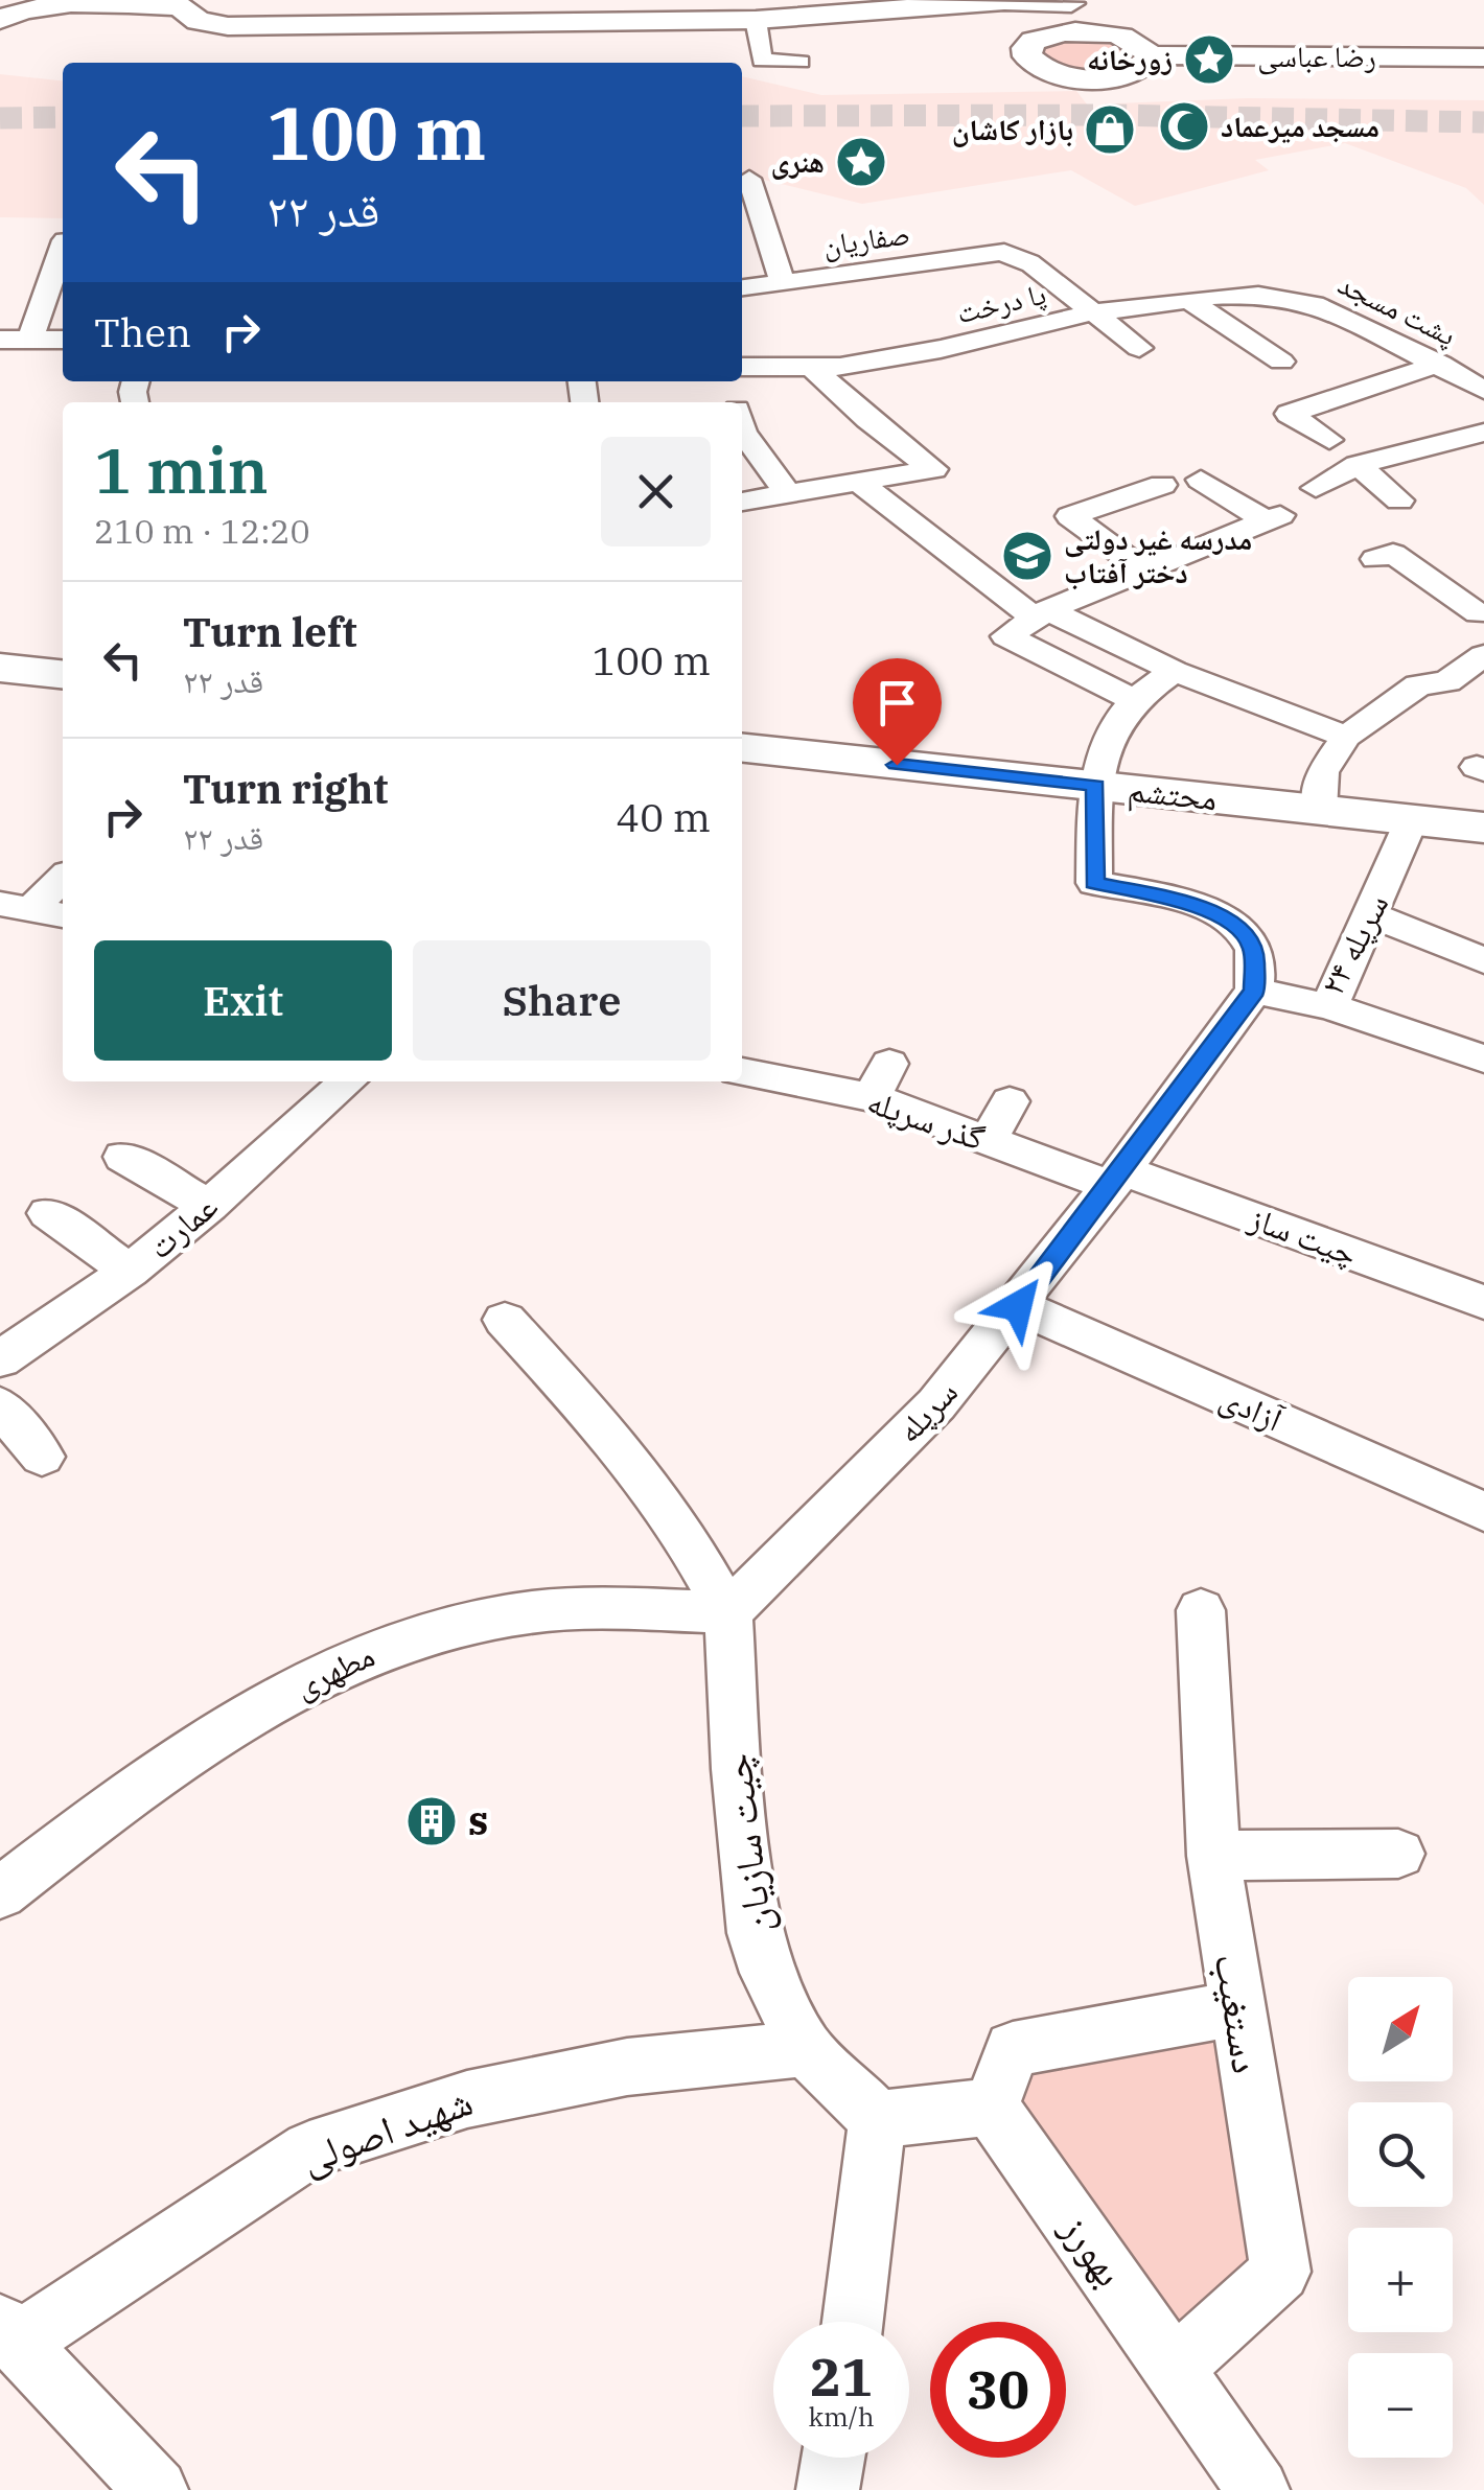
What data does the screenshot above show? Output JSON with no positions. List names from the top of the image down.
{
  "streets": {
    "street": [
      "رضا عباسی",
      "صفاریان",
      "پا درخت",
      "پشت مسجد",
      "محتشم",
      "سرپله ۲۴",
      "گذر سرپله",
      "عمارت",
      "چیت ساز",
      "آزادی",
      "سرپله",
      "مطهری",
      "چیت سازیان",
      "دستغیب",
      "شهید اصولی",
      "بهورز"
    ]
  },
  "crossings": [
    ["صفاریان", "پا درخت"],
    ["پا درخت", "پشت مسجد"],
    ["محتشم", "سرپله ۲۴"],
    ["سرپله ۲۴", "سرپله"],
    ["گذر سرپله", "چیت ساز"],
    ["گذر سرپله", "سرپله"],
    ["چیت ساز", "سرپله"],
    ["آزادی", "سرپله"],
    ["سرپله", "مطهری"],
    ["سرپله", "چیت سازیان"],
    ["مطهری", "چیت سازیان"],
    ["چیت سازیان", "شهید اصولی"],
    ["دستغیب", "بهورز"]
  ],
  "places": {
    "place": ["زورخانه", "هنری"],
    "mosque": ["مسجد میرعماد"],
    "shop": ["بازار کاشان"],
    "school or university": ["مدرسه غیر دولتی دختر آفتاب"],
    "building": ["s"]
  },
  "north": "top right",
  "page": {
    "turn": ["100 m", "قدر ۲۲"],
    "then": "Then",
    "heading": ["1 min", "210 m · 12:20"],
    "list": [
      {
        "name": "Turn left",
        "note": "قدر ۲۲",
        "value": "100 m"
      },
      {
        "name": "Turn right",
        "note": "قدر ۲۲",
        "value": "40 m"
      }
    ],
    "buttons": ["Exit", "Share"],
    "map_buttons": ["+", "−"],
    "speed": "21 km/h",
    "limit": "30"
  }
}
